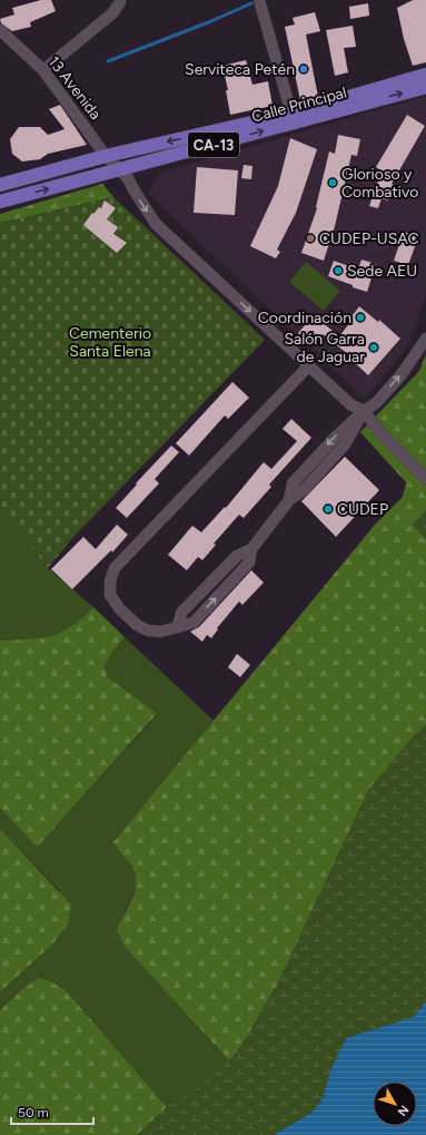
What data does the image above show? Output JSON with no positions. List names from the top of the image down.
{
  "streets": {
    "main road": ["Calle Principal", "CA-13"],
    "street": ["13 Avenida"]
  },
  "crossings": [
    ["13 Avenida", "Calle Principal"]
  ],
  "one_way": ["13 Avenida"],
  "parks": ["Cementerio Santa Elena"],
  "places": [
    "Serviteca Petén",
    "Glorioso y Combativo",
    "CUDEP-USAC",
    "Sede AEU",
    "Coordinación",
    "Salón Garra de Jaguar",
    "CUDEP"
  ],
  "scale_bar": "50 m",
  "north": "bottom right"
}
